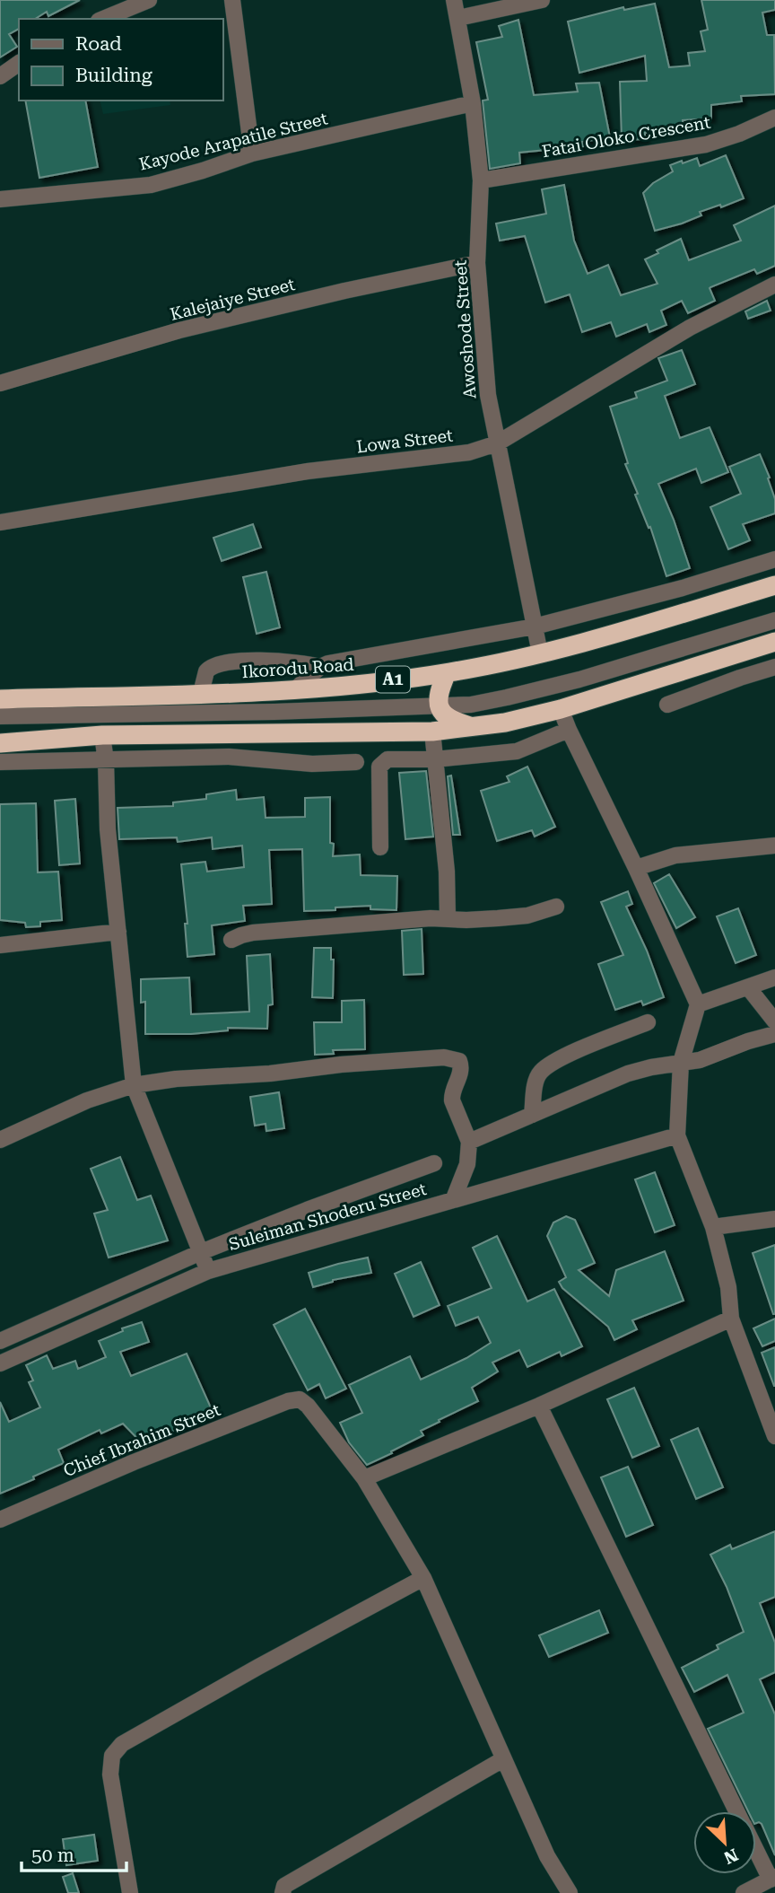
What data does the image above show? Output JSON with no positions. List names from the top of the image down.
{
  "streets": {
    "highway": ["Ikorodu Road", "A1"],
    "street": [
      "Fatai Oloko Crescent",
      "Kayode Arapatile Street",
      "Kalejaiye Street",
      "Awoshode Street",
      "Lowa Street",
      "Suleiman Shoderu Street",
      "Chief Ibrahim Street"
    ]
  },
  "crossings": [
    ["Fatai Oloko Crescent", "Awoshode Street"],
    ["Kayode Arapatile Street", "Awoshode Street"],
    ["Kalejaiye Street", "Awoshode Street"],
    ["Awoshode Street", "Lowa Street"],
    ["Awoshode Street", "Ikorodu Road"]
  ],
  "legend": ["Road", "Building"],
  "scale_bar": "50 m",
  "north": "bottom right"
}
